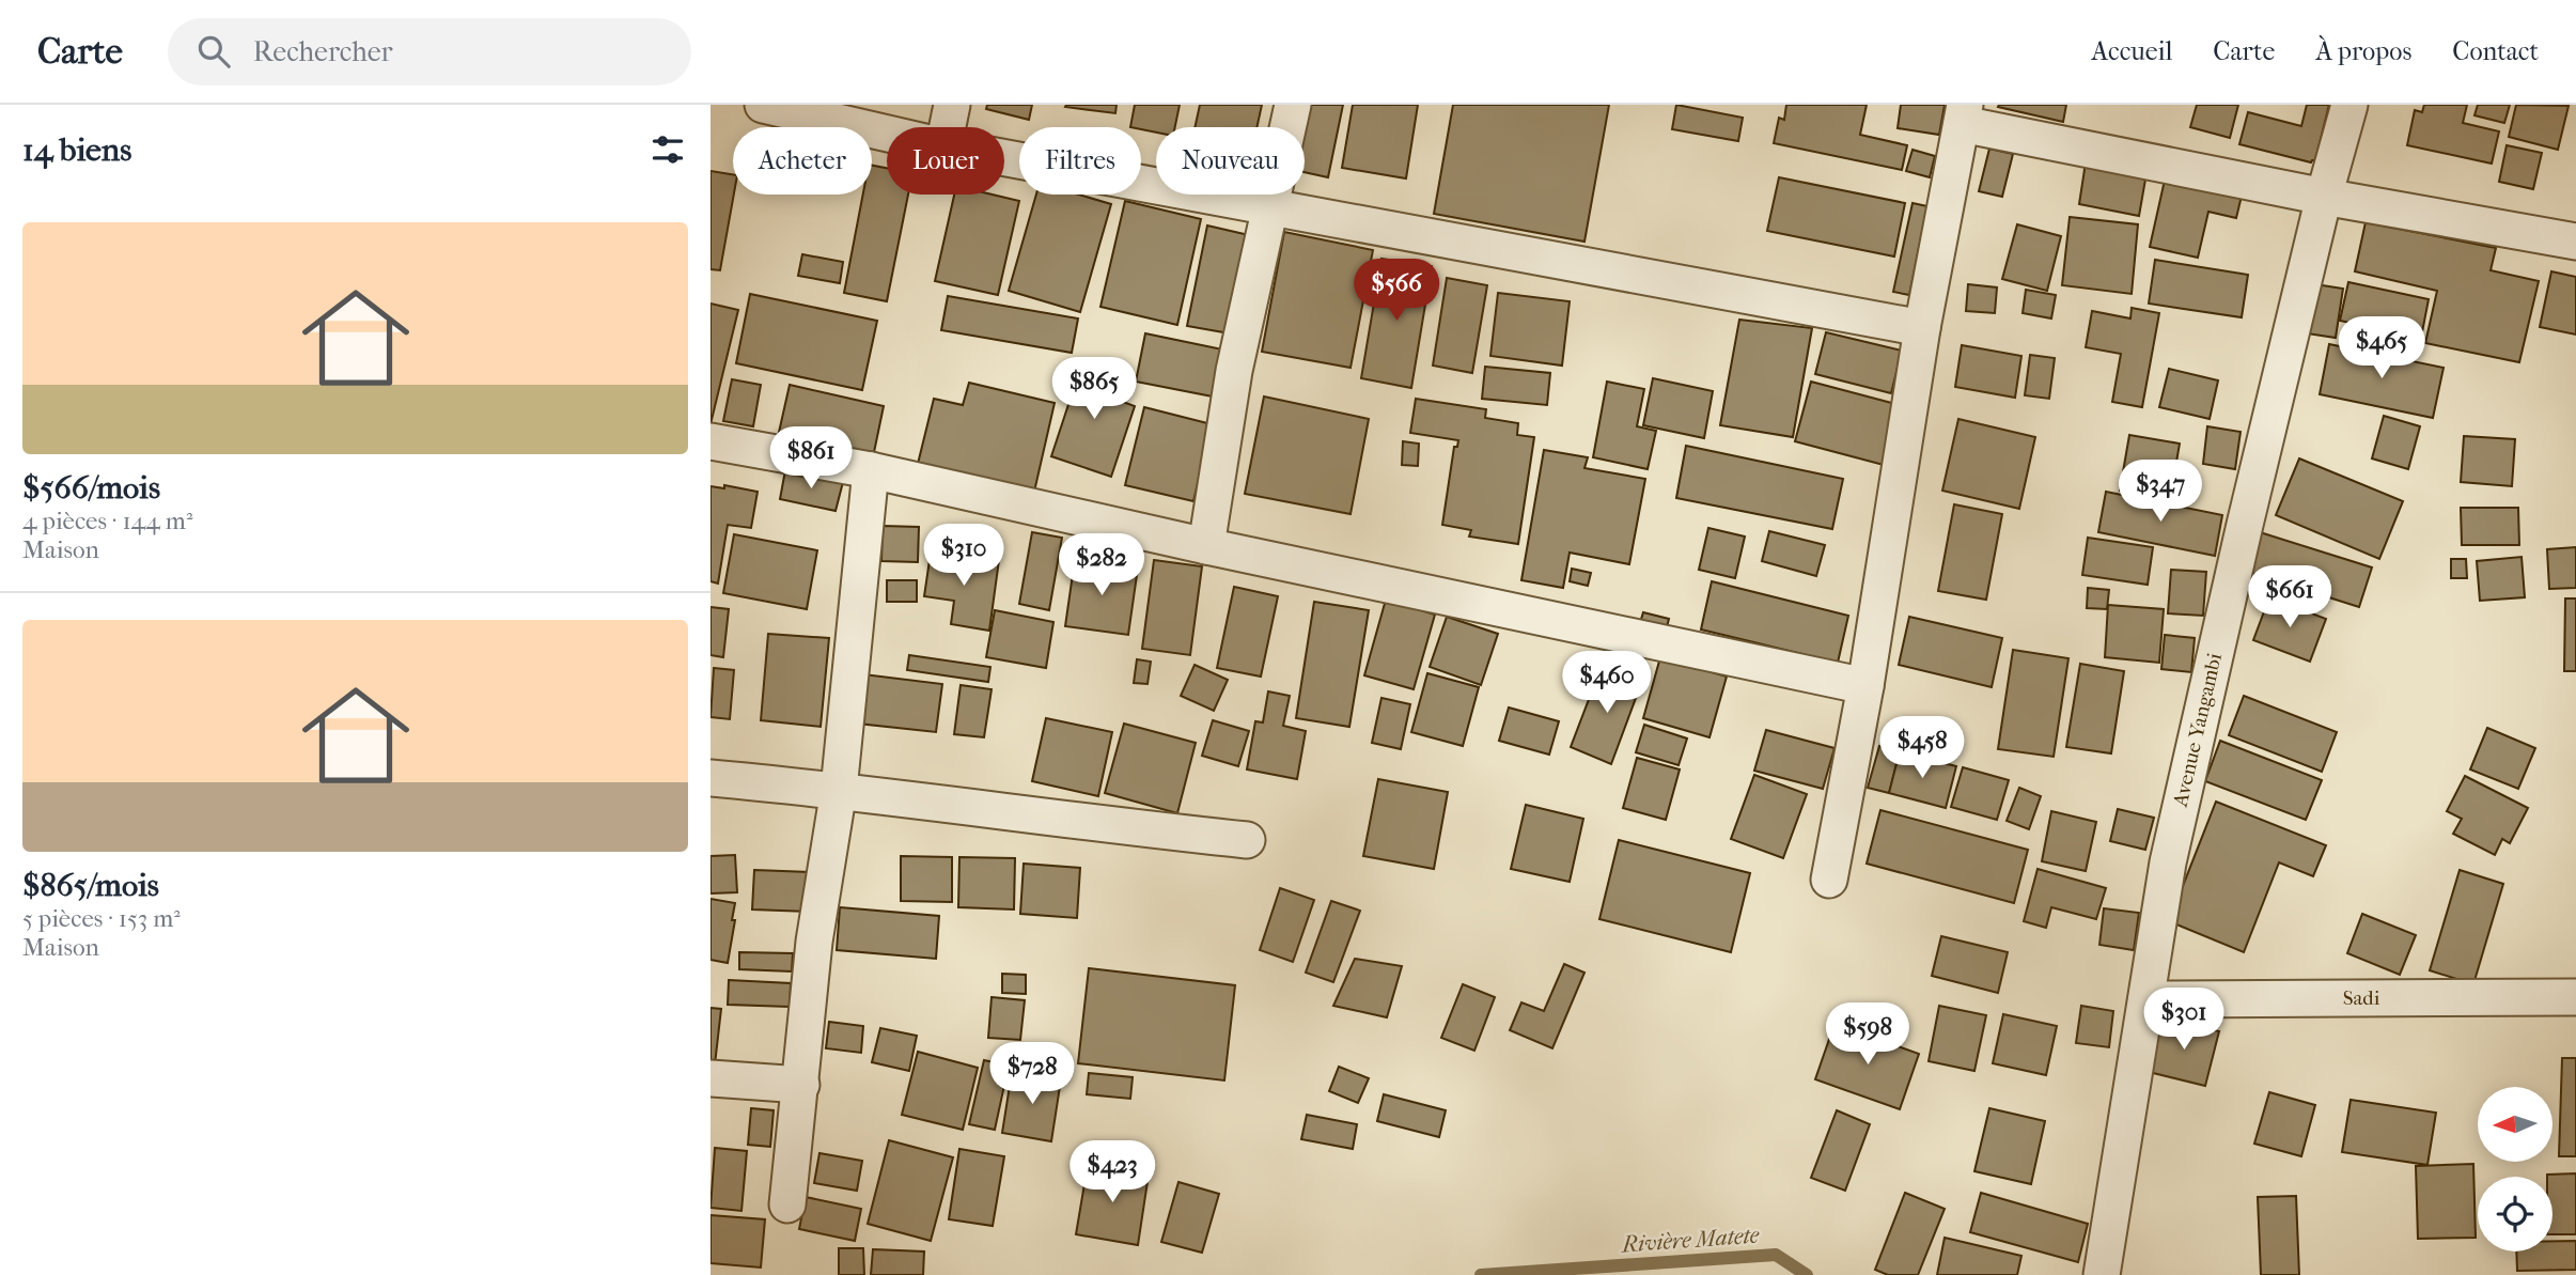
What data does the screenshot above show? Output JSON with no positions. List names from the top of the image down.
{
  "streets": {
    "street": ["Avenue Yangambi", "Sadi"]
  },
  "crossings": [
    ["Avenue Yangambi", "Sadi"]
  ],
  "water": ["Rivière Matete"],
  "north": "left",
  "page": {
    "header": "Carte",
    "search": "Rechercher",
    "nav": [
      "Accueil",
      "Carte",
      "À propos",
      "Contact"
    ],
    "heading": "14 biens",
    "chip": [
      "Acheter",
      "Louer",
      "Filtres",
      "Nouveau"
    ],
    "list": [
      {
        "name": "$566/mois",
        "note": "4 pièces · 144 m² · Maison"
      },
      {
        "name": "$865/mois",
        "note": "5 pièces · 153 m² · Maison"
      }
    ],
    "price": [
      "$566",
      "$465",
      "$865",
      "$861",
      "$347",
      "$310",
      "$282",
      "$661",
      "$460",
      "$458",
      "$301",
      "$598",
      "$728",
      "$423"
    ]
  }
}
